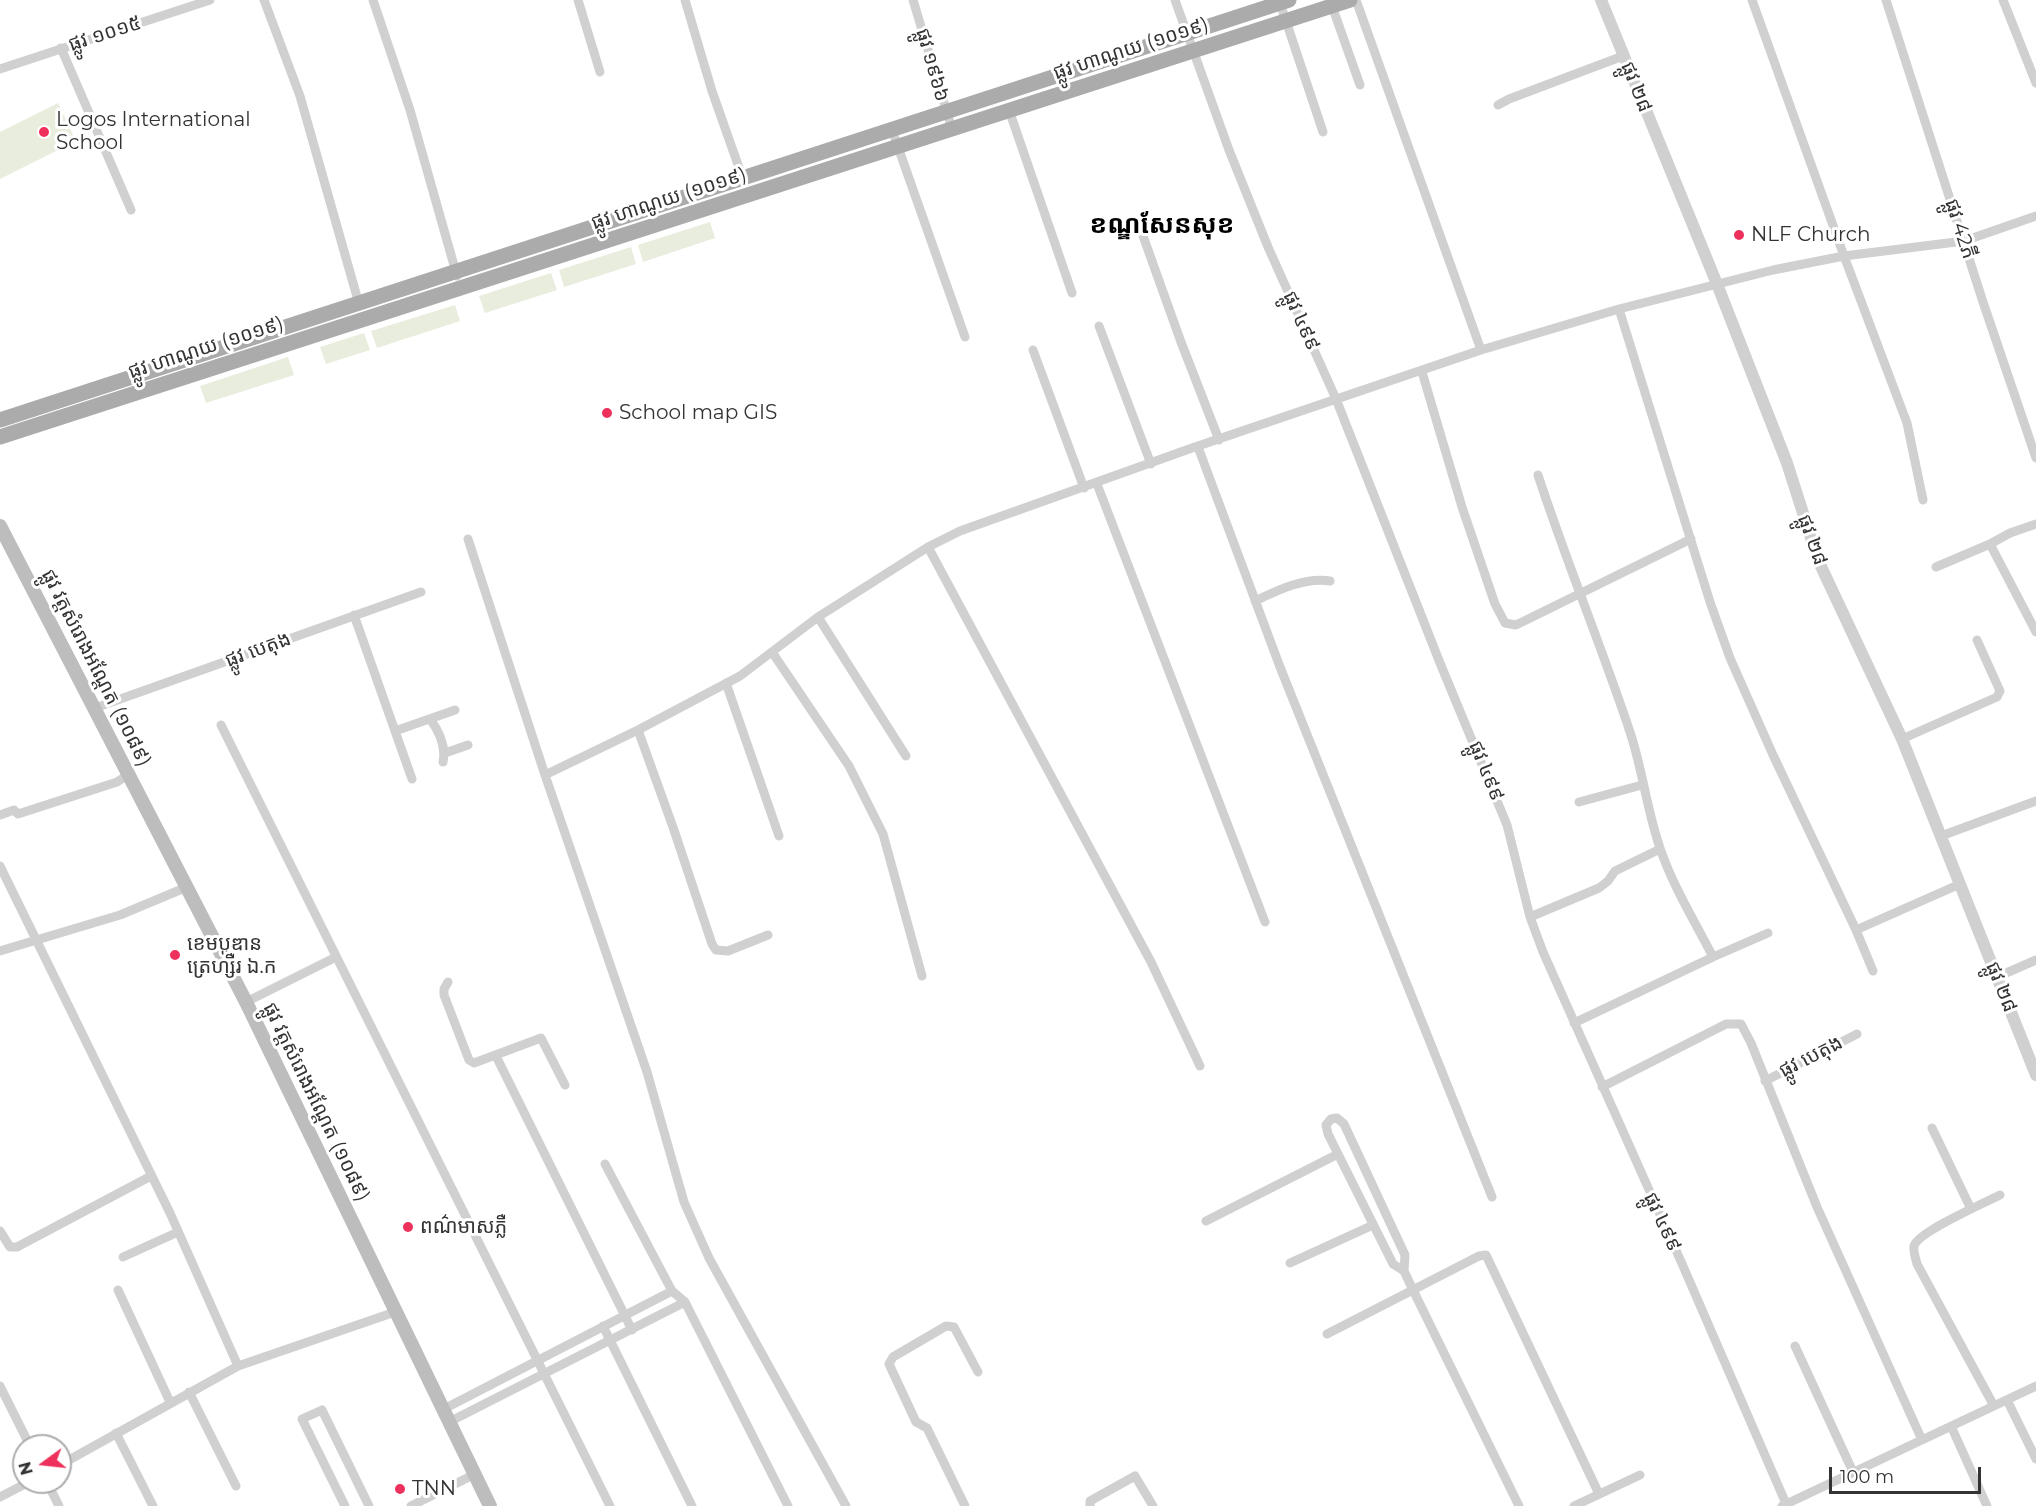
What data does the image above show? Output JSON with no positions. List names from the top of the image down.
{
  "streets": {
    "main road": ["ផ្លូវ ហាណូយ (១០១៩)", "ផ្លូវ វត្តសំរោងអណ្ដែត (១០៨៩)"],
    "street": [
      "ផ្លូវ ១០១៥",
      "ផ្លូវ ១៩៦៦",
      "ផ្លូវ ២៨",
      "ផ្លូវ 42ភី",
      "ផ្លូវ ៤៩៩",
      "ផ្លូវ បេតុង"
    ]
  },
  "crossings": [
    ["ផ្លូវ ហាណូយ (១០១៩)", "ផ្លូវ ១៩៦៦"],
    ["ផ្លូវ ហាណូយ (១០១៩)", "ផ្លូវ ៤៩៩"],
    ["ផ្លូវ បេតុង", "ផ្លូវ វត្តសំរោងអណ្ដែត (១០៨៩)"]
  ],
  "districts": ["ខណ្ឌសែនសុខ"],
  "places": [
    "Logos International School",
    "NLF Church",
    "School map GIS",
    "ខេមបូឌាន ត្រេហ្សឺរ ឯ.ក",
    "ពណ៌មាសភ្លឺ",
    "TNN"
  ],
  "scale_bar": "100 m",
  "north": "left"
}
